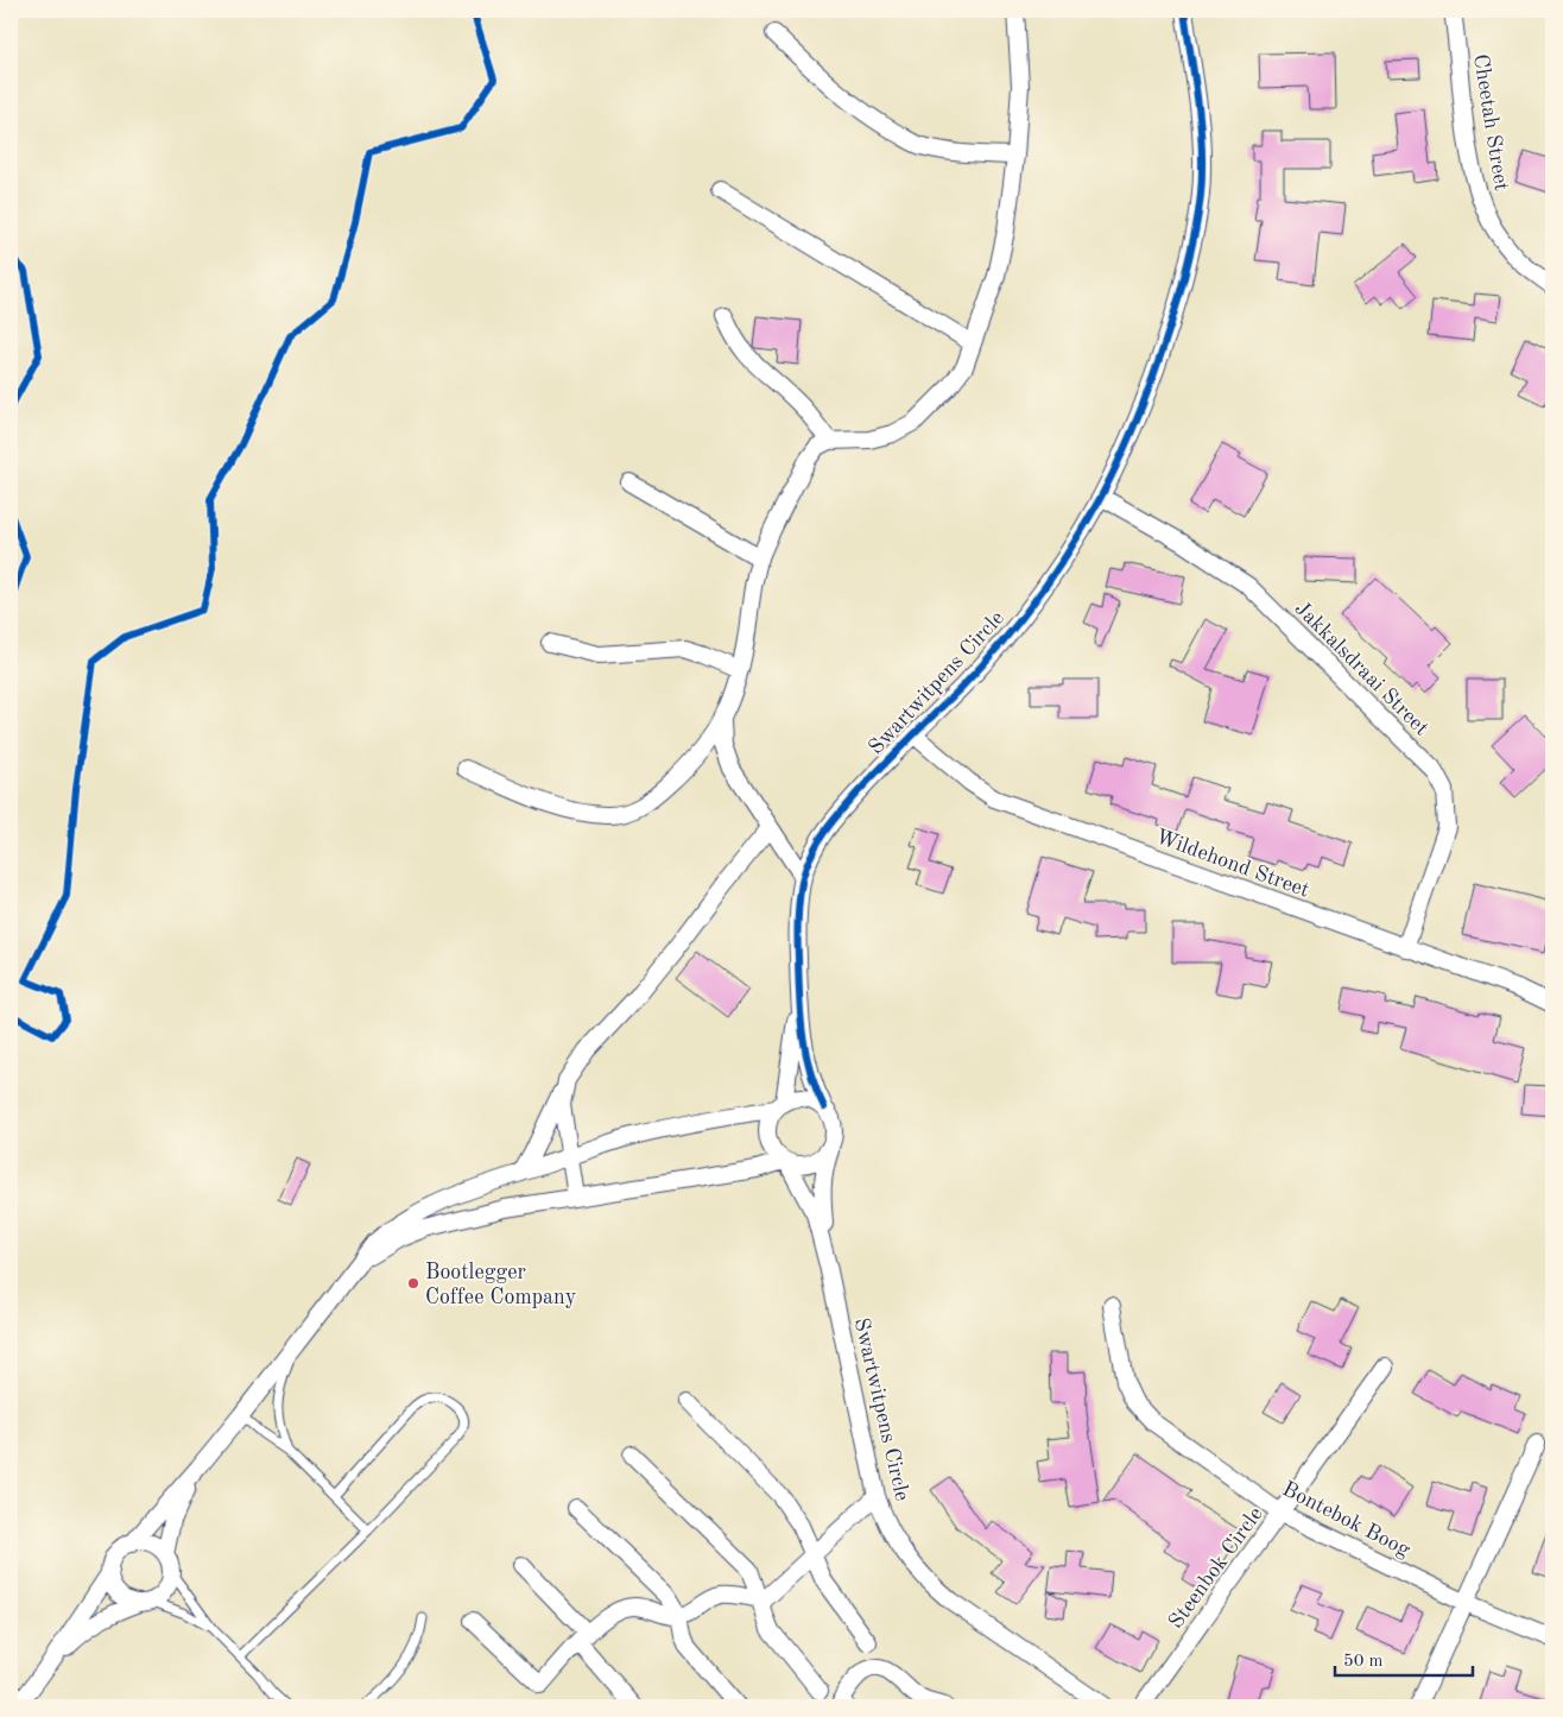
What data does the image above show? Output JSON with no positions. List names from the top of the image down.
{
  "streets": {
    "street": [
      "Cheetah Street",
      "Jakkalsdraai Street",
      "Swartwitpens Circle",
      "Wildehond Street",
      "Bontebok Boog",
      "Steenbok Circle"
    ]
  },
  "crossings": [
    ["Jakkalsdraai Street", "Swartwitpens Circle"],
    ["Jakkalsdraai Street", "Wildehond Street"],
    ["Swartwitpens Circle", "Wildehond Street"],
    ["Bontebok Boog", "Steenbok Circle"]
  ],
  "places": ["Bootlegger Coffee Company"],
  "scale_bar": "50 m"
}
